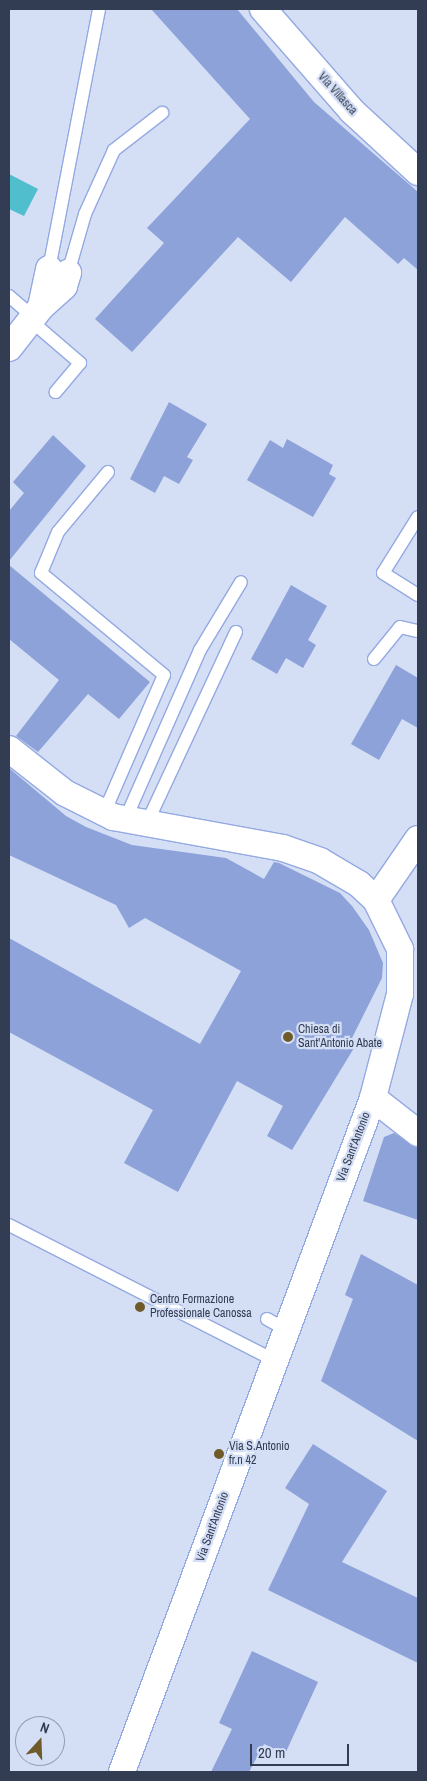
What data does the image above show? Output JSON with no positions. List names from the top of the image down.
{
  "streets": {
    "street": ["Via Villasca", "Via Sant'Antonio"]
  },
  "places": ["Chiesa di Sant'Antonio Abate", "Centro Formazione Professionale Canossa", "Via S.Antonio fr.n 42"],
  "scale_bar": "20 m",
  "north": "top"
}
